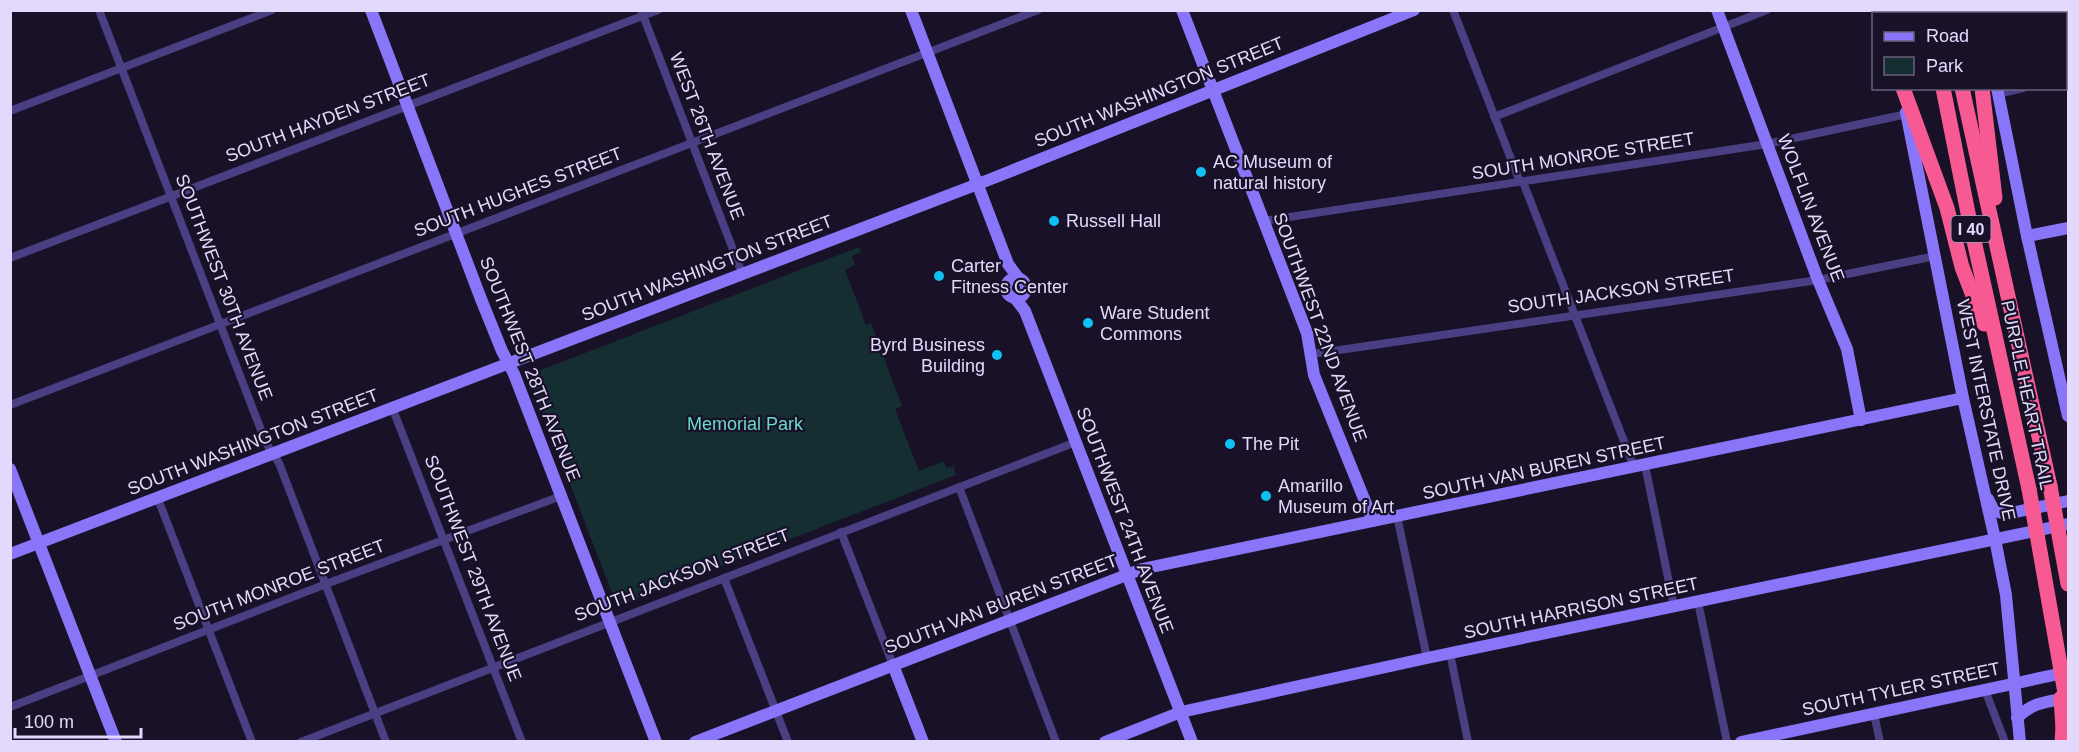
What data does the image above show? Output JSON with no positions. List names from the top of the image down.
{
  "streets": {
    "highway": ["I 40", "PURPLE HEART TRAIL"],
    "main road": [
      "SOUTH WASHINGTON STREET",
      "WOLFLIN AVENUE",
      "SOUTHWEST 22ND AVENUE",
      "SOUTHWEST 28TH AVENUE",
      "WEST INTERSTATE DRIVE",
      "SOUTH VAN BUREN STREET",
      "SOUTHWEST 24TH AVENUE",
      "SOUTH HARRISON STREET",
      "SOUTH TYLER STREET"
    ],
    "street": [
      "SOUTH HAYDEN STREET",
      "WEST 26TH AVENUE",
      "SOUTH MONROE STREET",
      "SOUTH HUGHES STREET",
      "SOUTHWEST 30TH AVENUE",
      "SOUTH JACKSON STREET",
      "SOUTHWEST 29TH AVENUE"
    ]
  },
  "crossings": [
    ["SOUTH WASHINGTON STREET", "WEST 26TH AVENUE"],
    ["SOUTH WASHINGTON STREET", "SOUTHWEST 30TH AVENUE"],
    ["SOUTH WASHINGTON STREET", "SOUTHWEST 22ND AVENUE"],
    ["SOUTH WASHINGTON STREET", "SOUTHWEST 28TH AVENUE"],
    ["SOUTH WASHINGTON STREET", "SOUTHWEST 24TH AVENUE"],
    ["SOUTH WASHINGTON STREET", "SOUTHWEST 29TH AVENUE"],
    ["SOUTH HAYDEN STREET", "WEST 26TH AVENUE"],
    ["SOUTH HAYDEN STREET", "SOUTHWEST 30TH AVENUE"],
    ["SOUTH HAYDEN STREET", "SOUTHWEST 28TH AVENUE"],
    ["WEST 26TH AVENUE", "SOUTH HUGHES STREET"],
    ["SOUTH MONROE STREET", "WOLFLIN AVENUE"],
    ["SOUTH MONROE STREET", "SOUTHWEST 30TH AVENUE"],
    ["SOUTH MONROE STREET", "SOUTHWEST 22ND AVENUE"],
    ["SOUTH MONROE STREET", "SOUTHWEST 28TH AVENUE"],
    ["SOUTH MONROE STREET", "WEST INTERSTATE DRIVE"],
    ["SOUTH MONROE STREET", "SOUTHWEST 29TH AVENUE"],
    ["SOUTH HUGHES STREET", "SOUTHWEST 30TH AVENUE"],
    ["SOUTH HUGHES STREET", "SOUTHWEST 28TH AVENUE"],
    ["SOUTH HUGHES STREET", "SOUTHWEST 24TH AVENUE"],
    ["WOLFLIN AVENUE", "SOUTH JACKSON STREET"],
    ["WOLFLIN AVENUE", "SOUTH VAN BUREN STREET"],
    ["SOUTHWEST 30TH AVENUE", "SOUTH JACKSON STREET"],
    ["SOUTH JACKSON STREET", "SOUTHWEST 22ND AVENUE"],
    ["SOUTH JACKSON STREET", "SOUTHWEST 28TH AVENUE"],
    ["SOUTH JACKSON STREET", "WEST INTERSTATE DRIVE"],
    ["SOUTH JACKSON STREET", "SOUTHWEST 24TH AVENUE"],
    ["SOUTH JACKSON STREET", "SOUTHWEST 29TH AVENUE"],
    ["SOUTHWEST 22ND AVENUE", "SOUTH VAN BUREN STREET"],
    ["PURPLE HEART TRAIL", "SOUTH TYLER STREET"],
    ["WEST INTERSTATE DRIVE", "SOUTH VAN BUREN STREET"],
    ["WEST INTERSTATE DRIVE", "SOUTH HARRISON STREET"],
    ["WEST INTERSTATE DRIVE", "SOUTH TYLER STREET"],
    ["SOUTH VAN BUREN STREET", "SOUTHWEST 24TH AVENUE"],
    ["SOUTHWEST 24TH AVENUE", "SOUTH HARRISON STREET"]
  ],
  "parks": ["Memorial Park"],
  "places": [
    "AC Museum of natural history",
    "Russell Hall",
    "Carter Fitness Center",
    "Ware Student Commons",
    "Byrd Business Building",
    "The Pit",
    "Amarillo Museum of Art"
  ],
  "legend": ["Road", "Park"],
  "scale_bar": "100 m"
}
